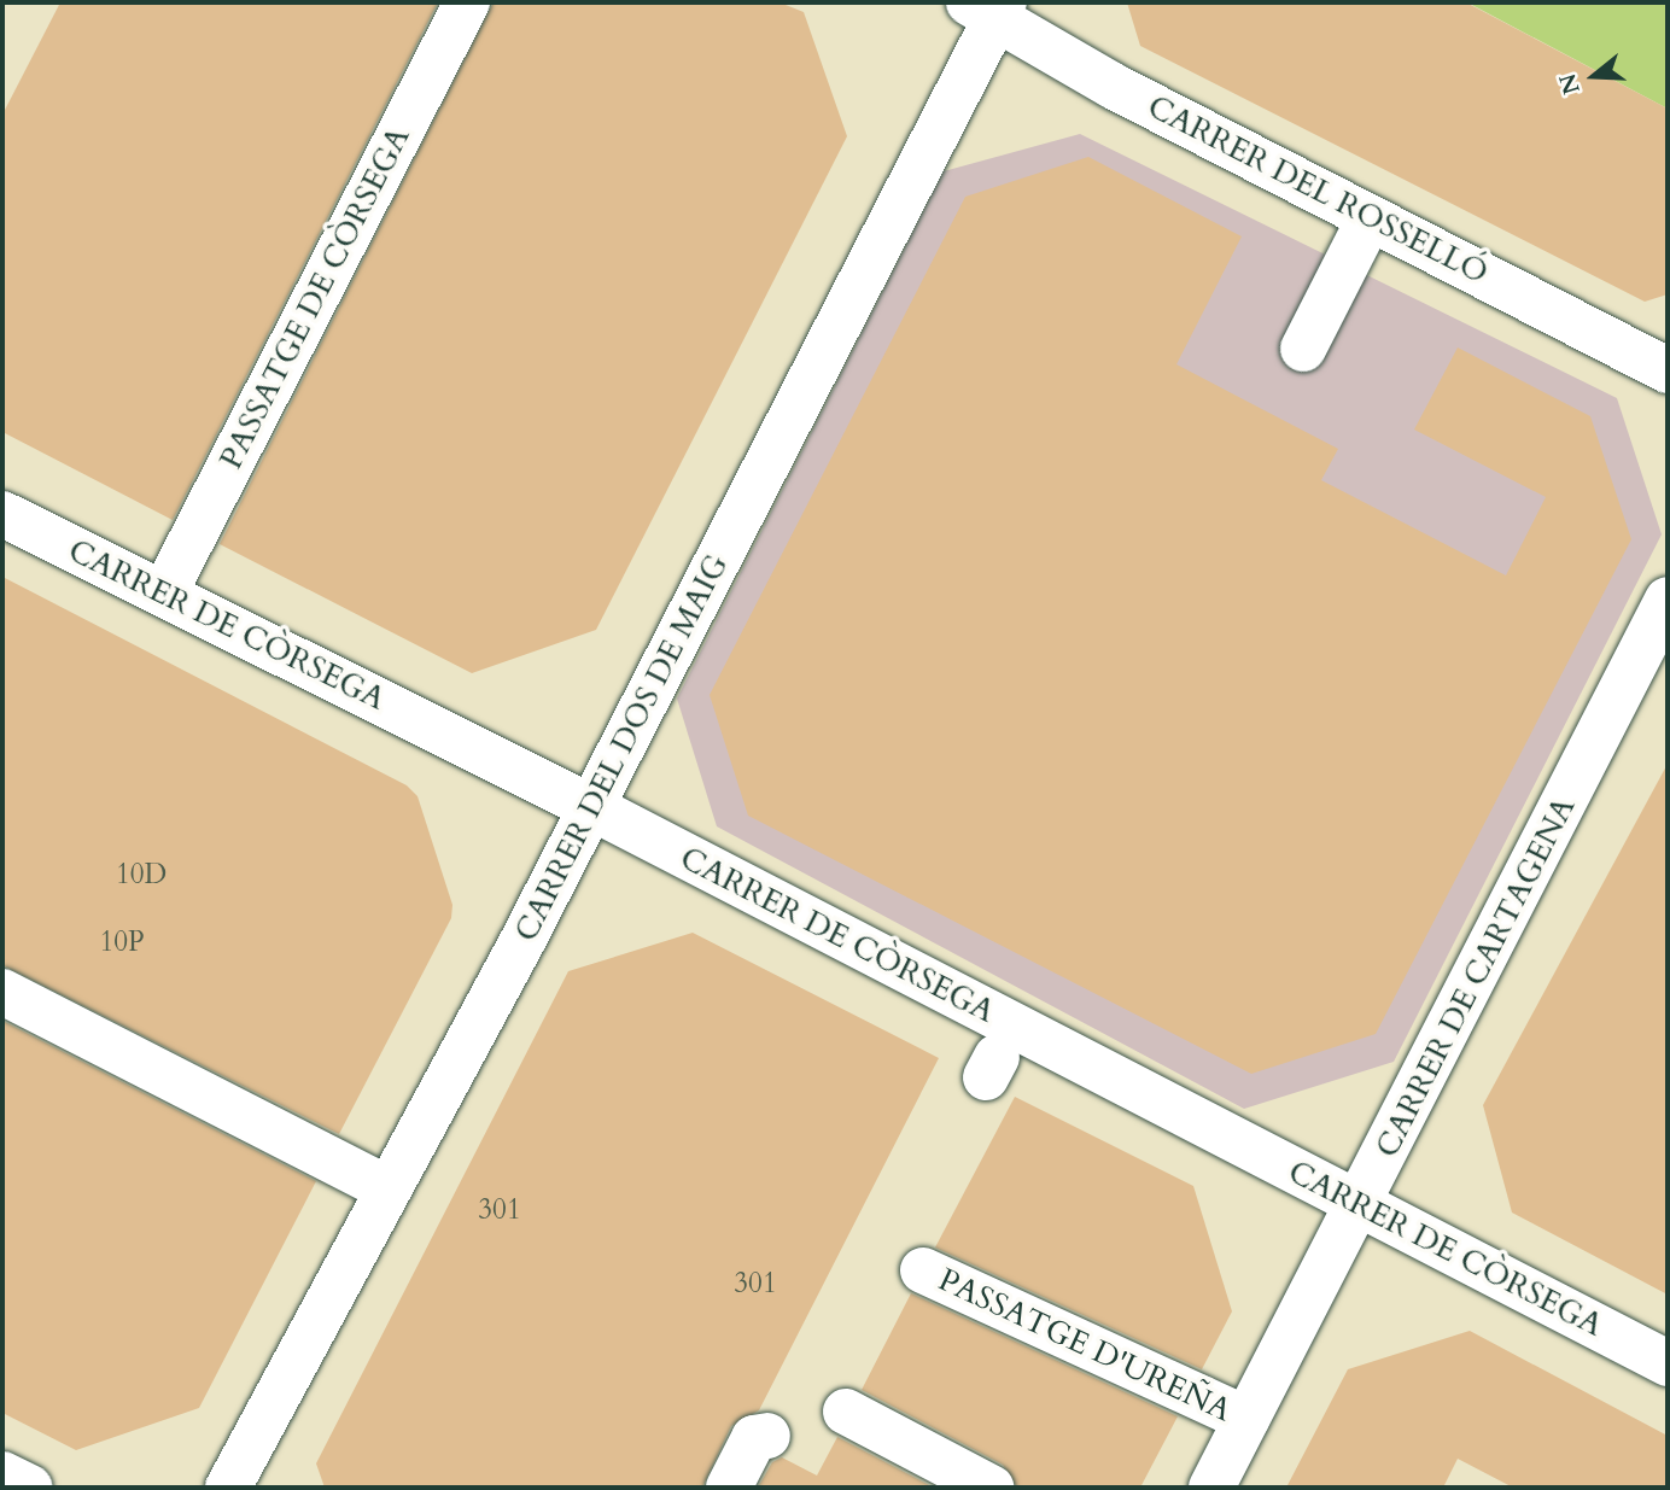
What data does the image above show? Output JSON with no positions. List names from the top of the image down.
{
  "streets": {
    "street": [
      "CARRER DEL ROSSELLÓ",
      "PASSATGE DE CÒRSEGA",
      "CARRER DE CÒRSEGA",
      "CARRER DEL DOS DE MAIG",
      "CARRER DE CARTAGENA",
      "PASSATGE D'UREÑA"
    ]
  },
  "crossings": [
    ["CARRER DEL ROSSELLÓ", "CARRER DEL DOS DE MAIG"],
    ["PASSATGE DE CÒRSEGA", "CARRER DE CÒRSEGA"],
    ["CARRER DE CÒRSEGA", "CARRER DEL DOS DE MAIG"],
    ["CARRER DE CÒRSEGA", "CARRER DE CARTAGENA"],
    ["CARRER DE CARTAGENA", "PASSATGE D'UREÑA"]
  ],
  "house_numbers": [
    "10D",
    "10P",
    "301",
    "301"
  ],
  "north": "left"
}
